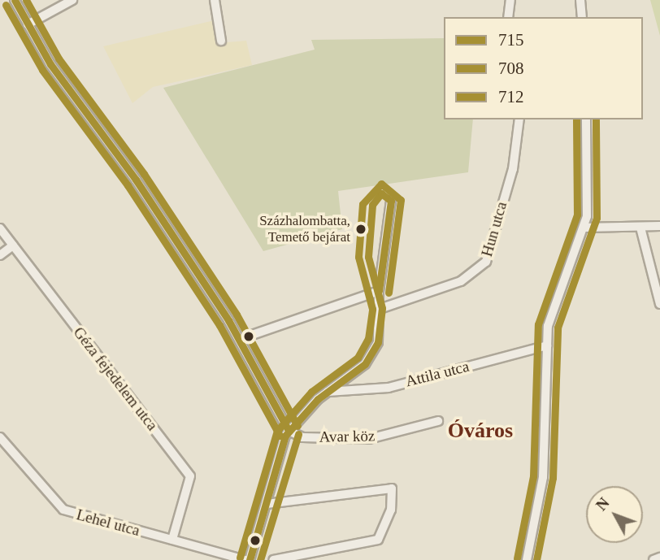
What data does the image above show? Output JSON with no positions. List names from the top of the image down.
{
  "streets": {
    "street": [
      "Hun utca",
      "Attila utca",
      "Géza fejedelem utca",
      "Avar köz",
      "Lehel utca"
    ]
  },
  "crossings": [
    ["Géza fejedelem utca", "Lehel utca"]
  ],
  "districts": ["Óváros"],
  "places": ["Százhalombatta, Temető bejárat"],
  "lines": ["transit line 715", "transit line 712", "transit line 708"],
  "legend": ["715", "708", "712"],
  "north": "top left"
}
